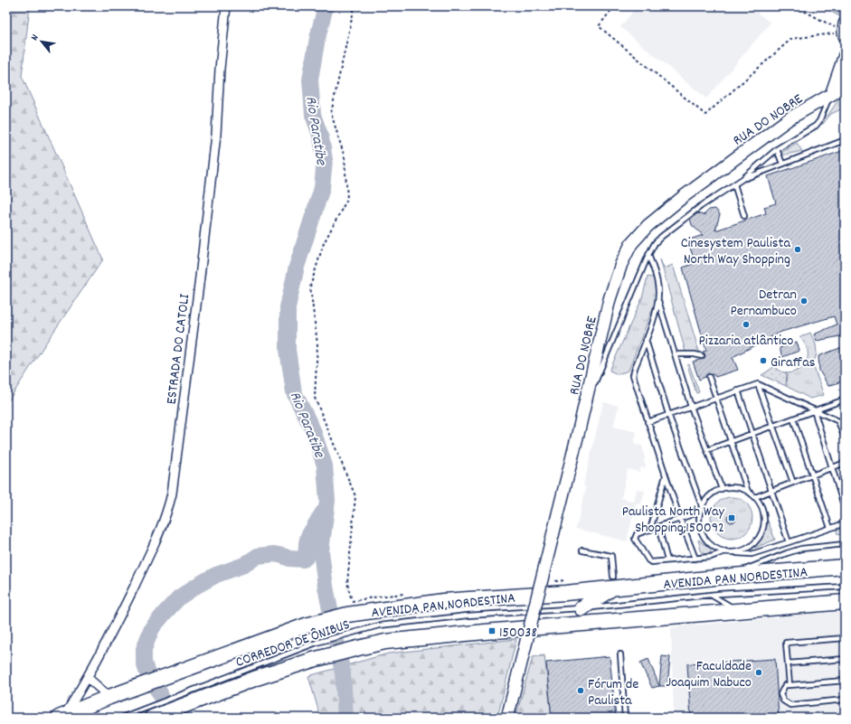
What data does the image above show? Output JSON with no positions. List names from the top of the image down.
{
  "streets": {
    "highway": ["AVENIDA PAN NORDESTINA"],
    "main road": ["RUA DO NOBRE"],
    "street": ["ESTRADA DO CATOLI"],
    "lane": ["CORREDOR DE ÔNIBUS"]
  },
  "crossings": [
    ["ESTRADA DO CATOLI", "AVENIDA PAN NORDESTINA"]
  ],
  "water": ["Rio Paratibe"],
  "places": {
    "other": [
      "Cinesystem Paulista North Way Shopping",
      "Detran Pernambuco",
      "Pizzaria atlântico",
      "Giraffas",
      "Faculdade Joaquim Nabuco",
      "Fórum de Paulista"
    ],
    "transit": ["Paulista North Way Shopping;150092", "150038"]
  },
  "north": "top left"
}
